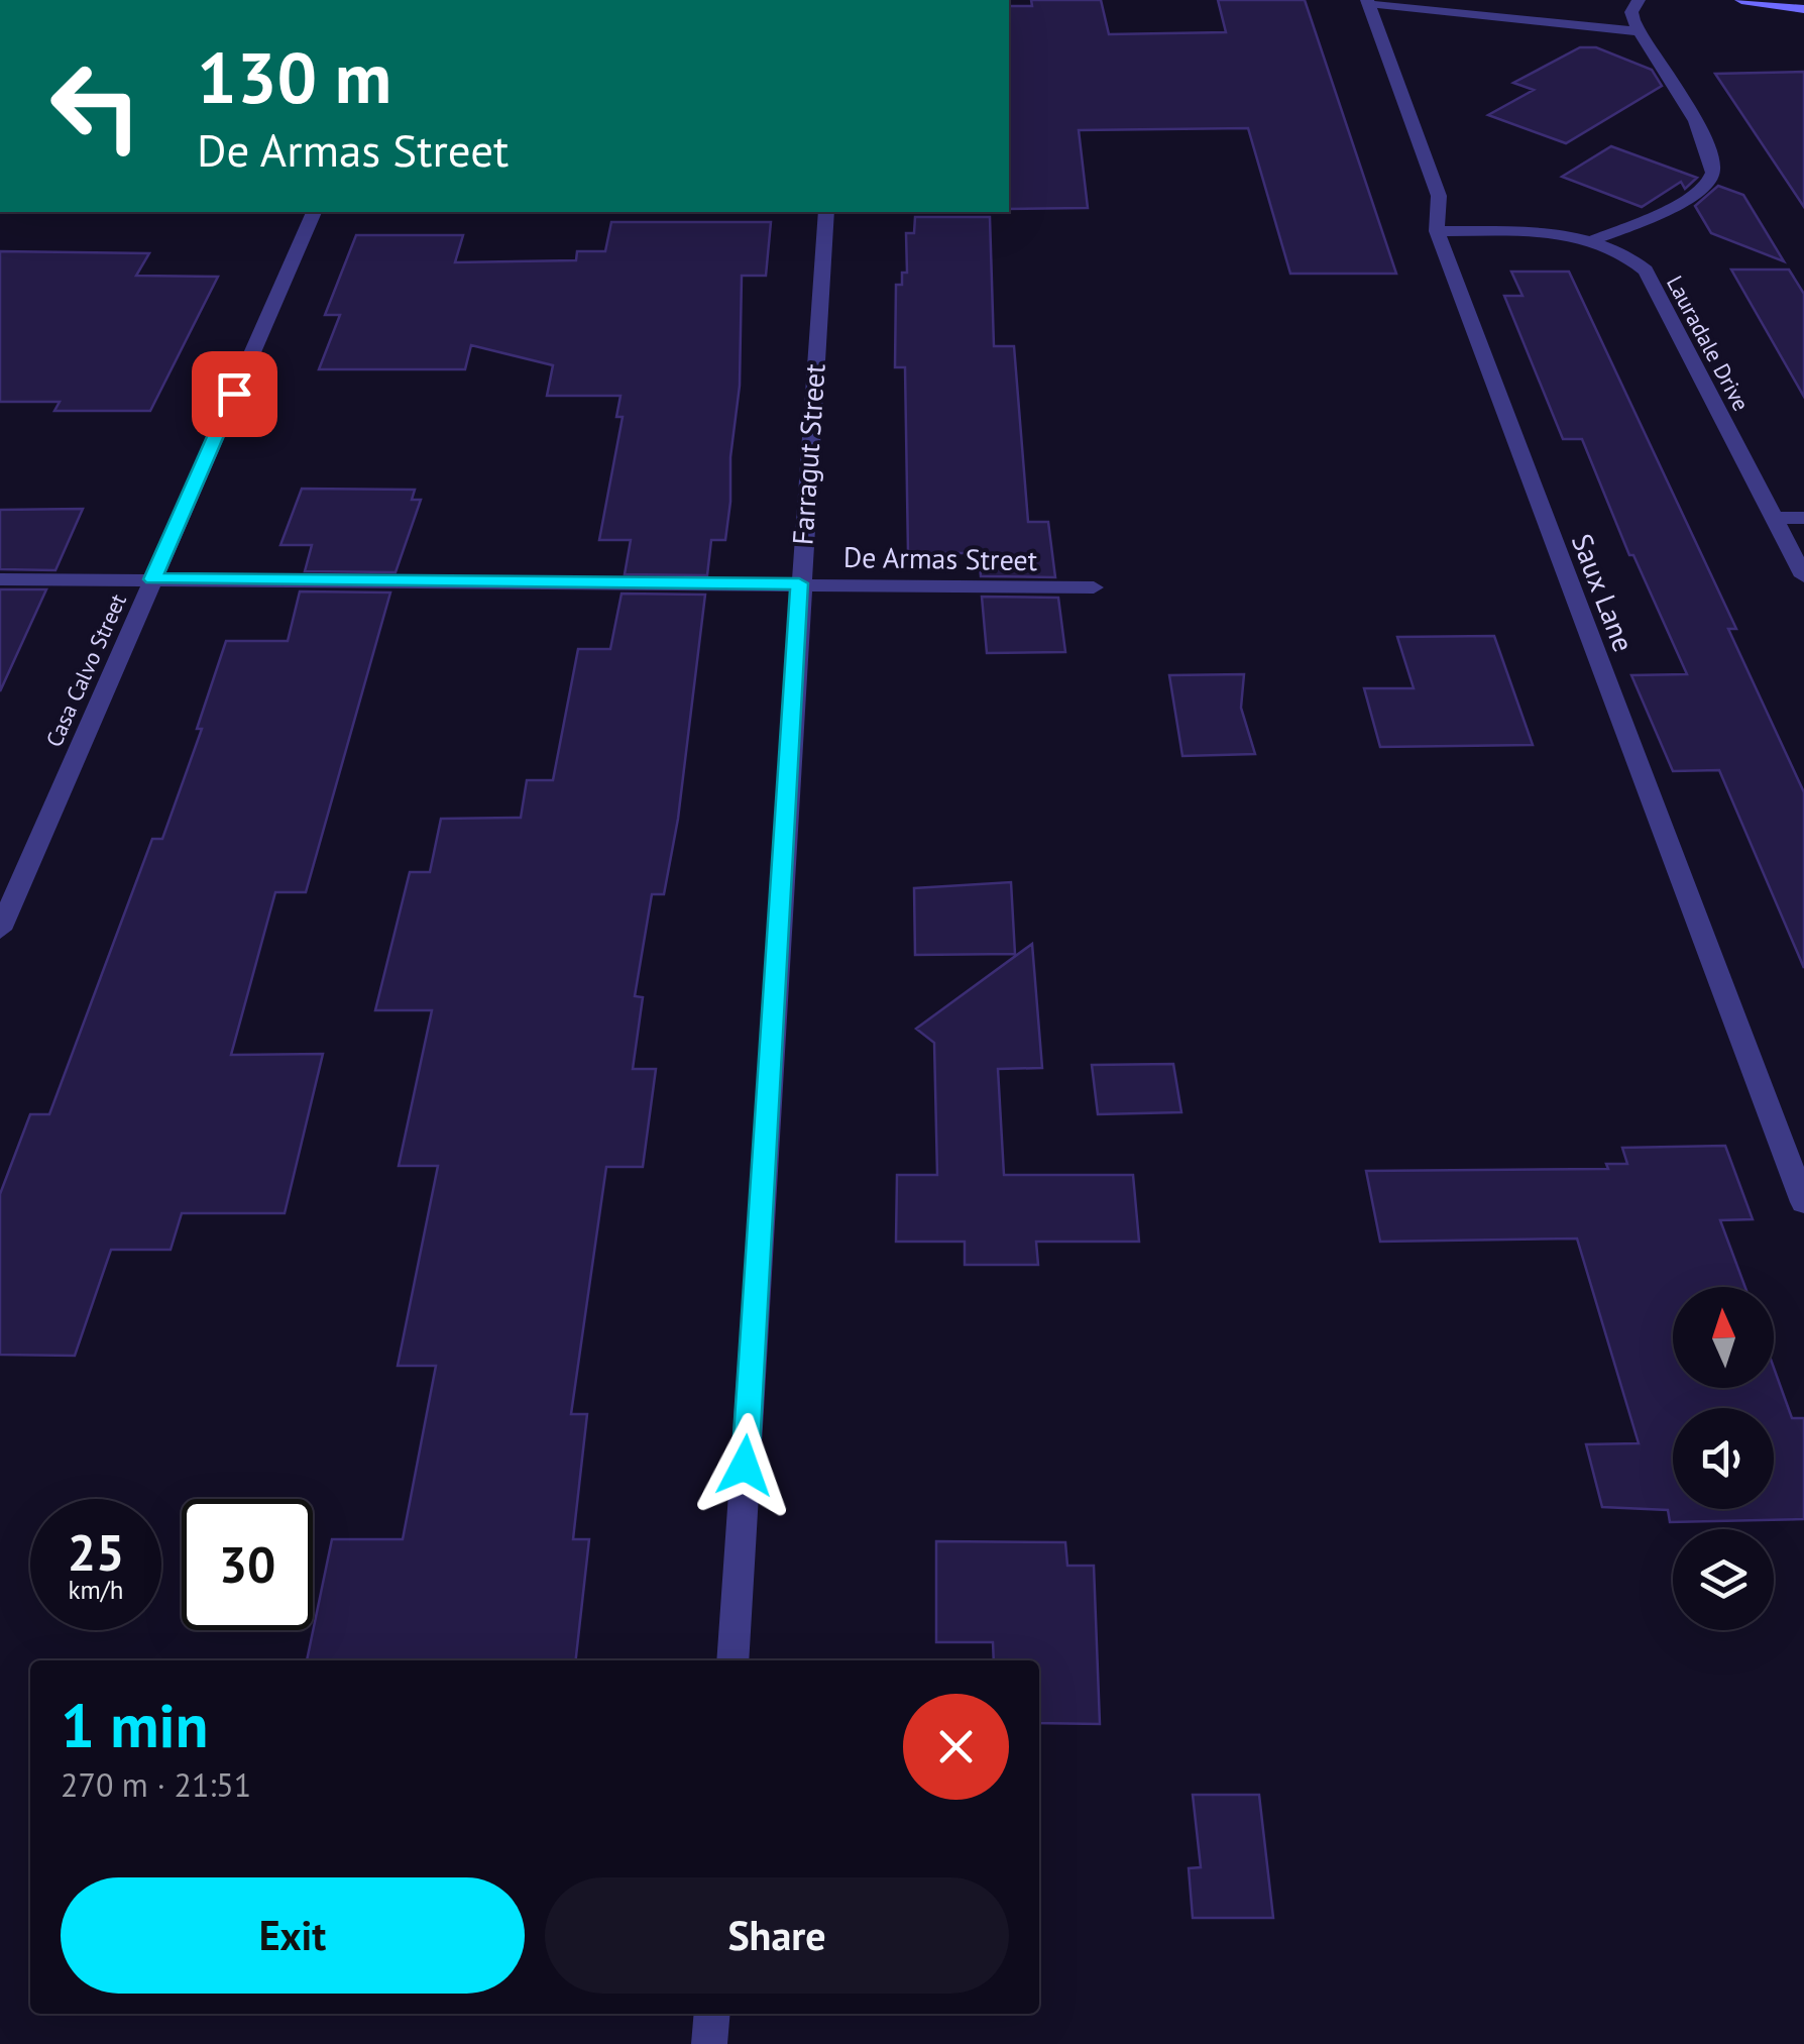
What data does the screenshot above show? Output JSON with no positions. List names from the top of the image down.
{
  "streets": {
    "street": [
      "Lauradale Drive",
      "Farragut Street",
      "De Armas Street",
      "Saux Lane",
      "Casa Calvo Street"
    ]
  },
  "crossings": [
    ["Lauradale Drive", "Saux Lane"],
    ["Farragut Street", "De Armas Street"],
    ["De Armas Street", "Casa Calvo Street"]
  ],
  "north": "top",
  "page": {
    "turn": ["130 m", "De Armas Street"],
    "speed": "25 km/h",
    "limit": "30",
    "heading": ["1 min", "270 m · 21:51"],
    "buttons": ["Exit", "Share"]
  }
}
